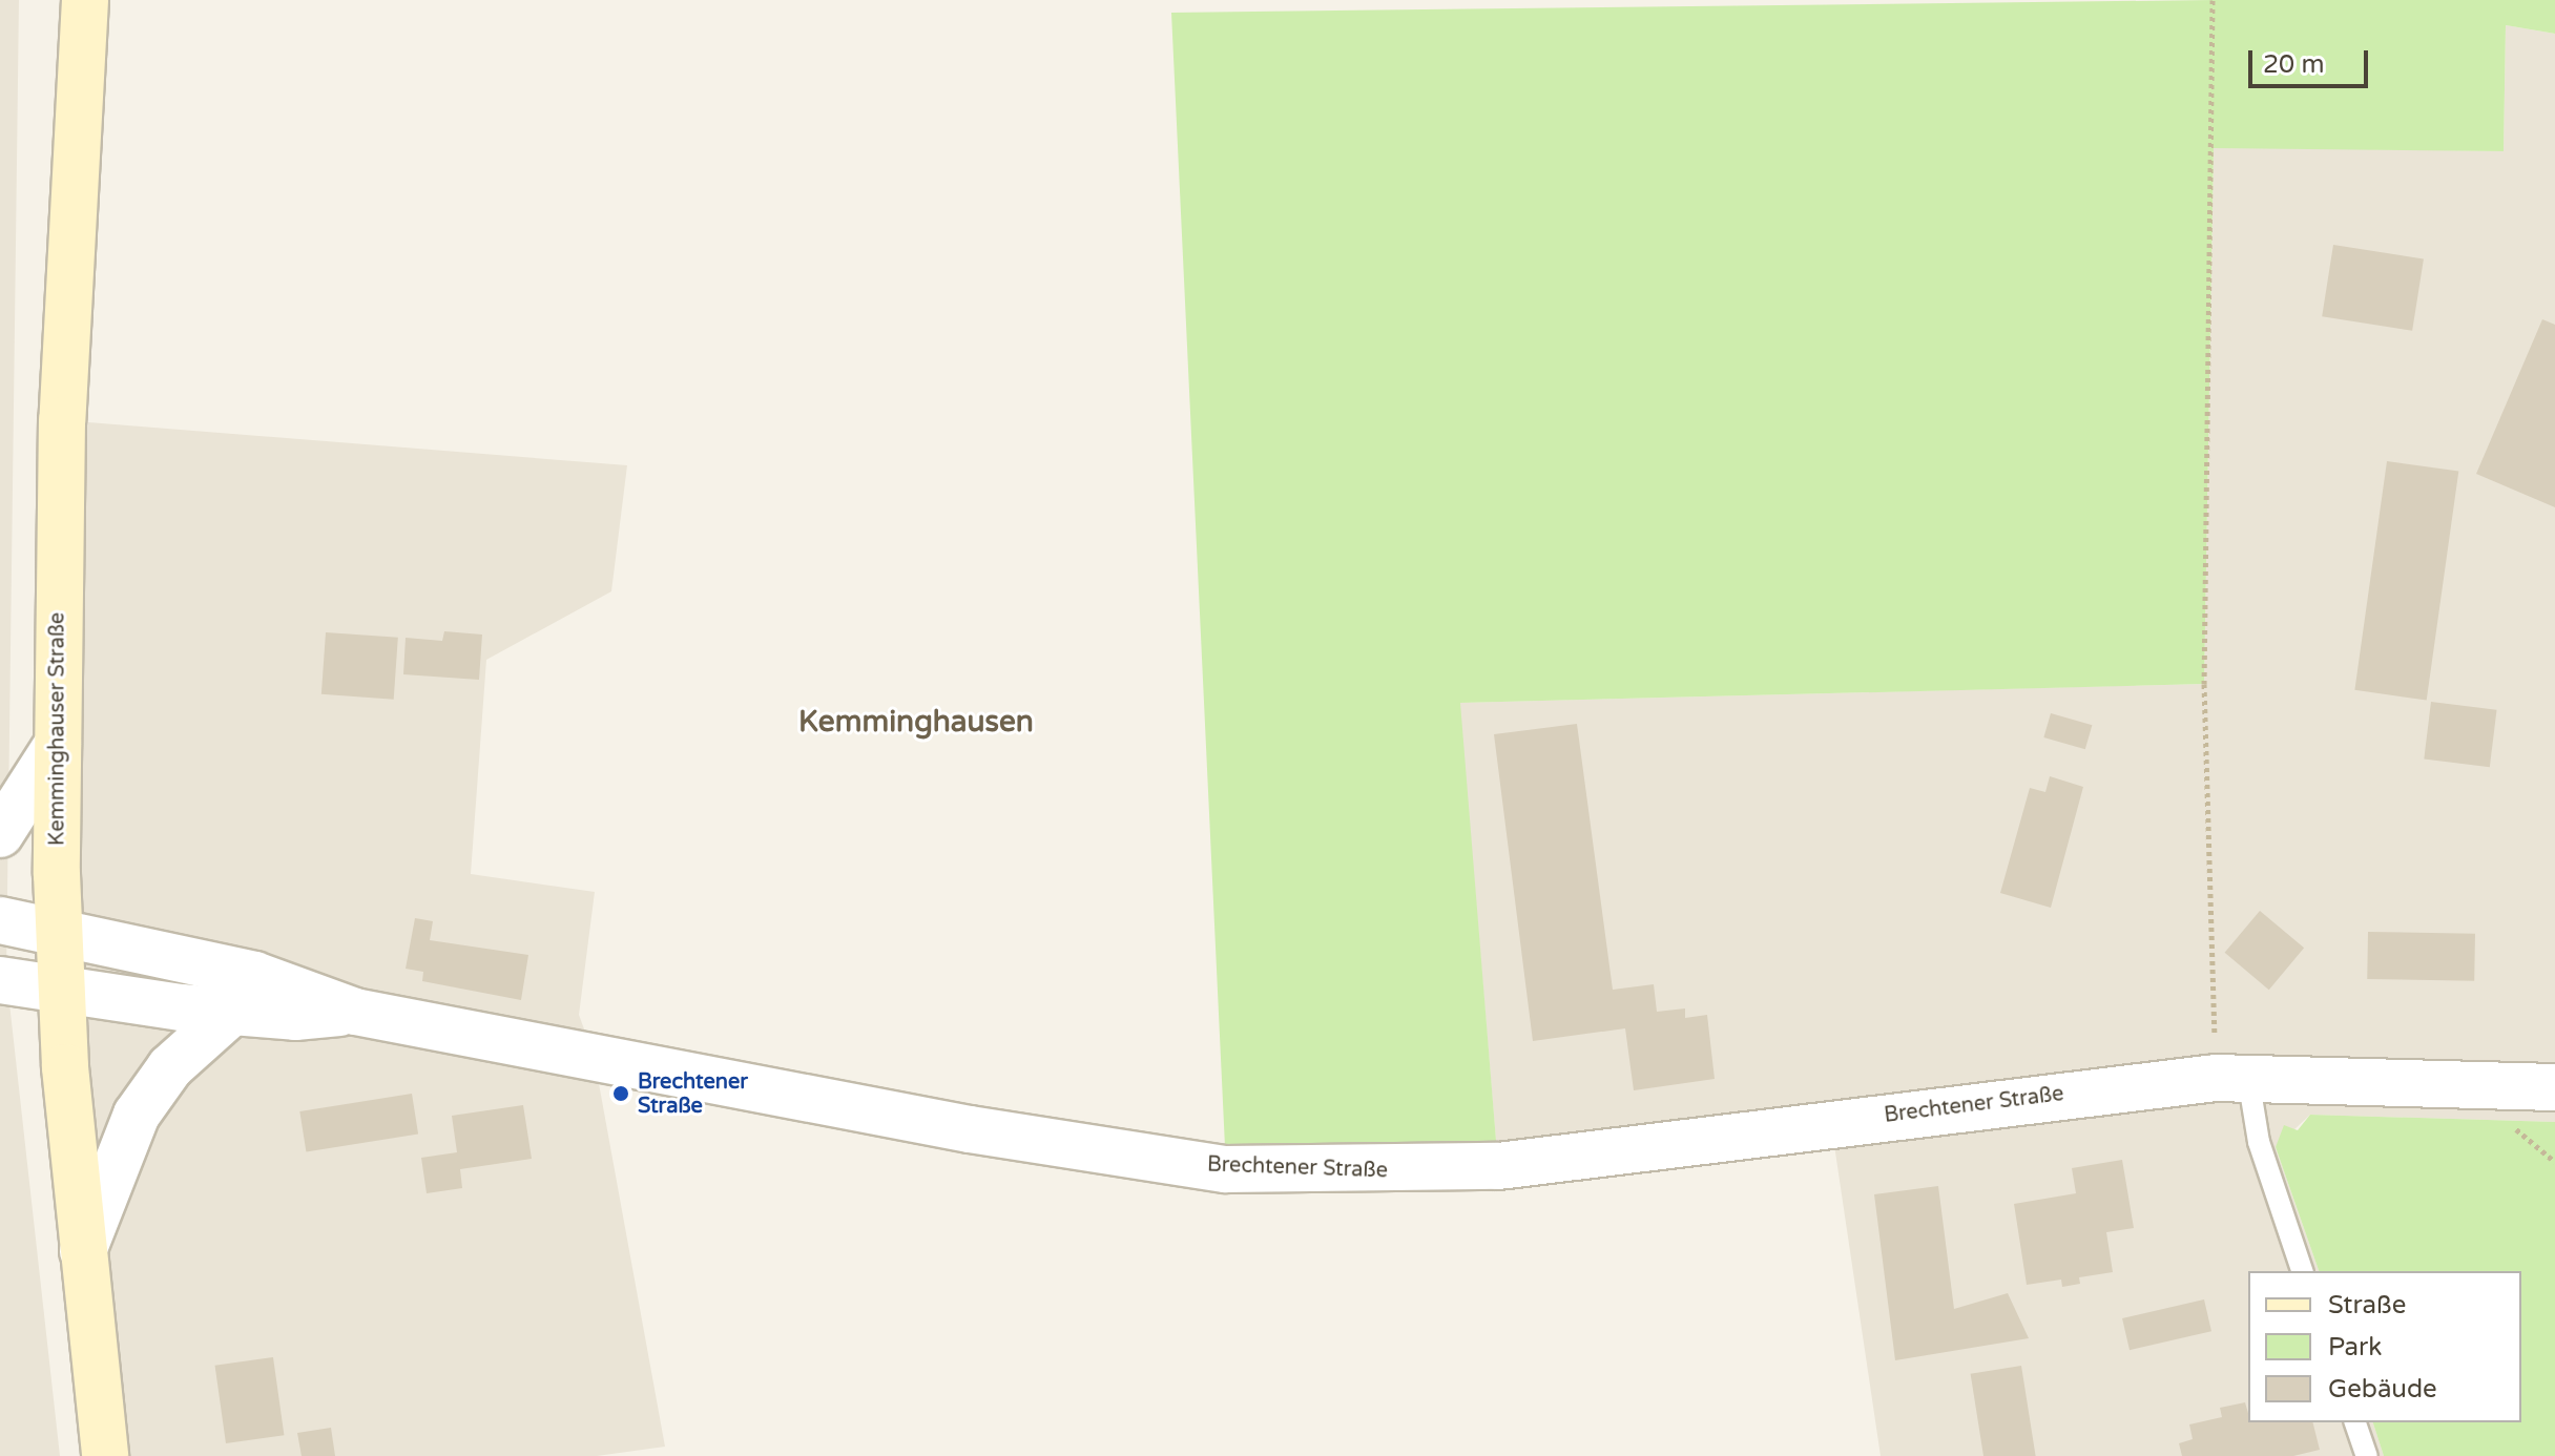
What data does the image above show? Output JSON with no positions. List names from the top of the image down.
{
  "streets": {
    "main road": ["Kemminghauser Straße"],
    "street": ["Brechtener Straße"]
  },
  "crossings": [
    ["Kemminghauser Straße", "Brechtener Straße"]
  ],
  "districts": ["Kemminghausen"],
  "places": ["Brechtener Straße"],
  "legend": ["Straße", "Park", "Gebäude"],
  "scale_bar": "20 m"
}
